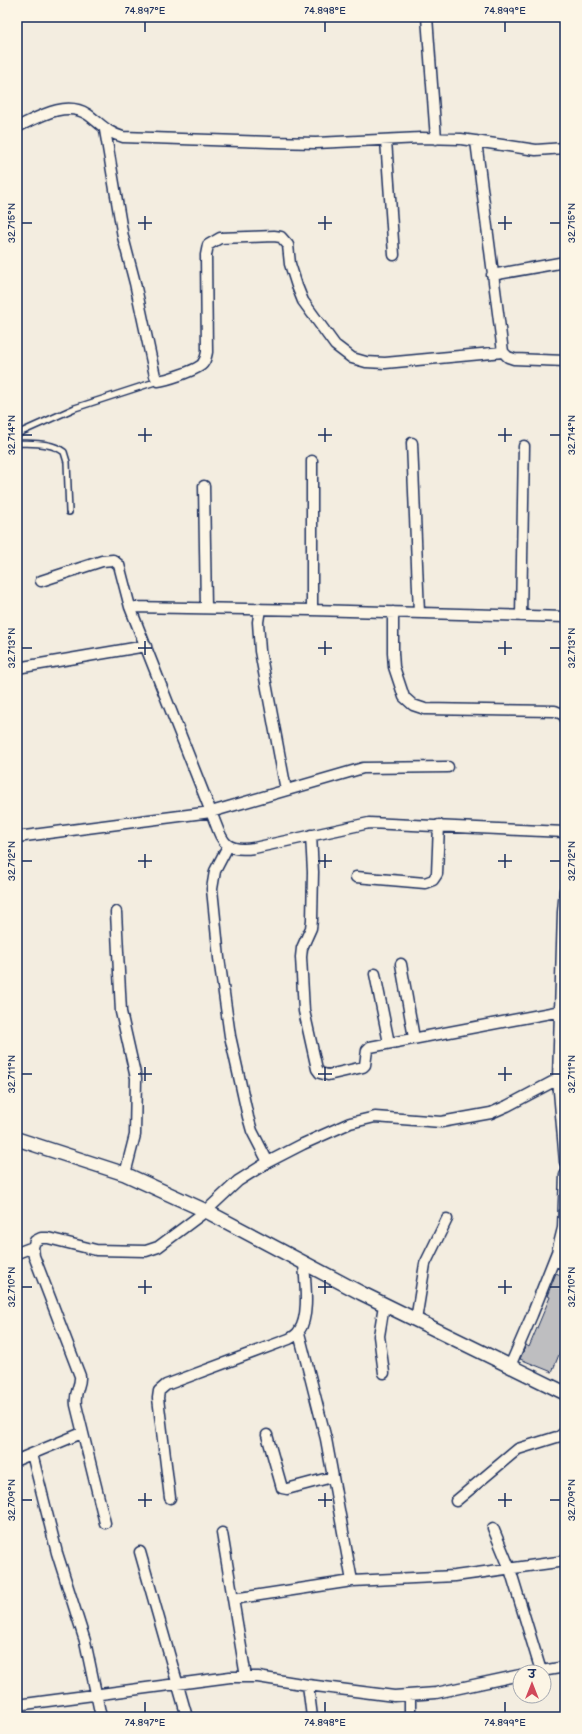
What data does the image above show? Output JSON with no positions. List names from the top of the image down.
{
  "north": "top",
  "coordinates": [
    "74.897°E",
    "74.898°E",
    "74.899°E",
    "32.715°N",
    "32.714°N",
    "32.713°N",
    "32.712°N",
    "32.711°N",
    "32.710°N",
    "32.709°N"
  ]
}
